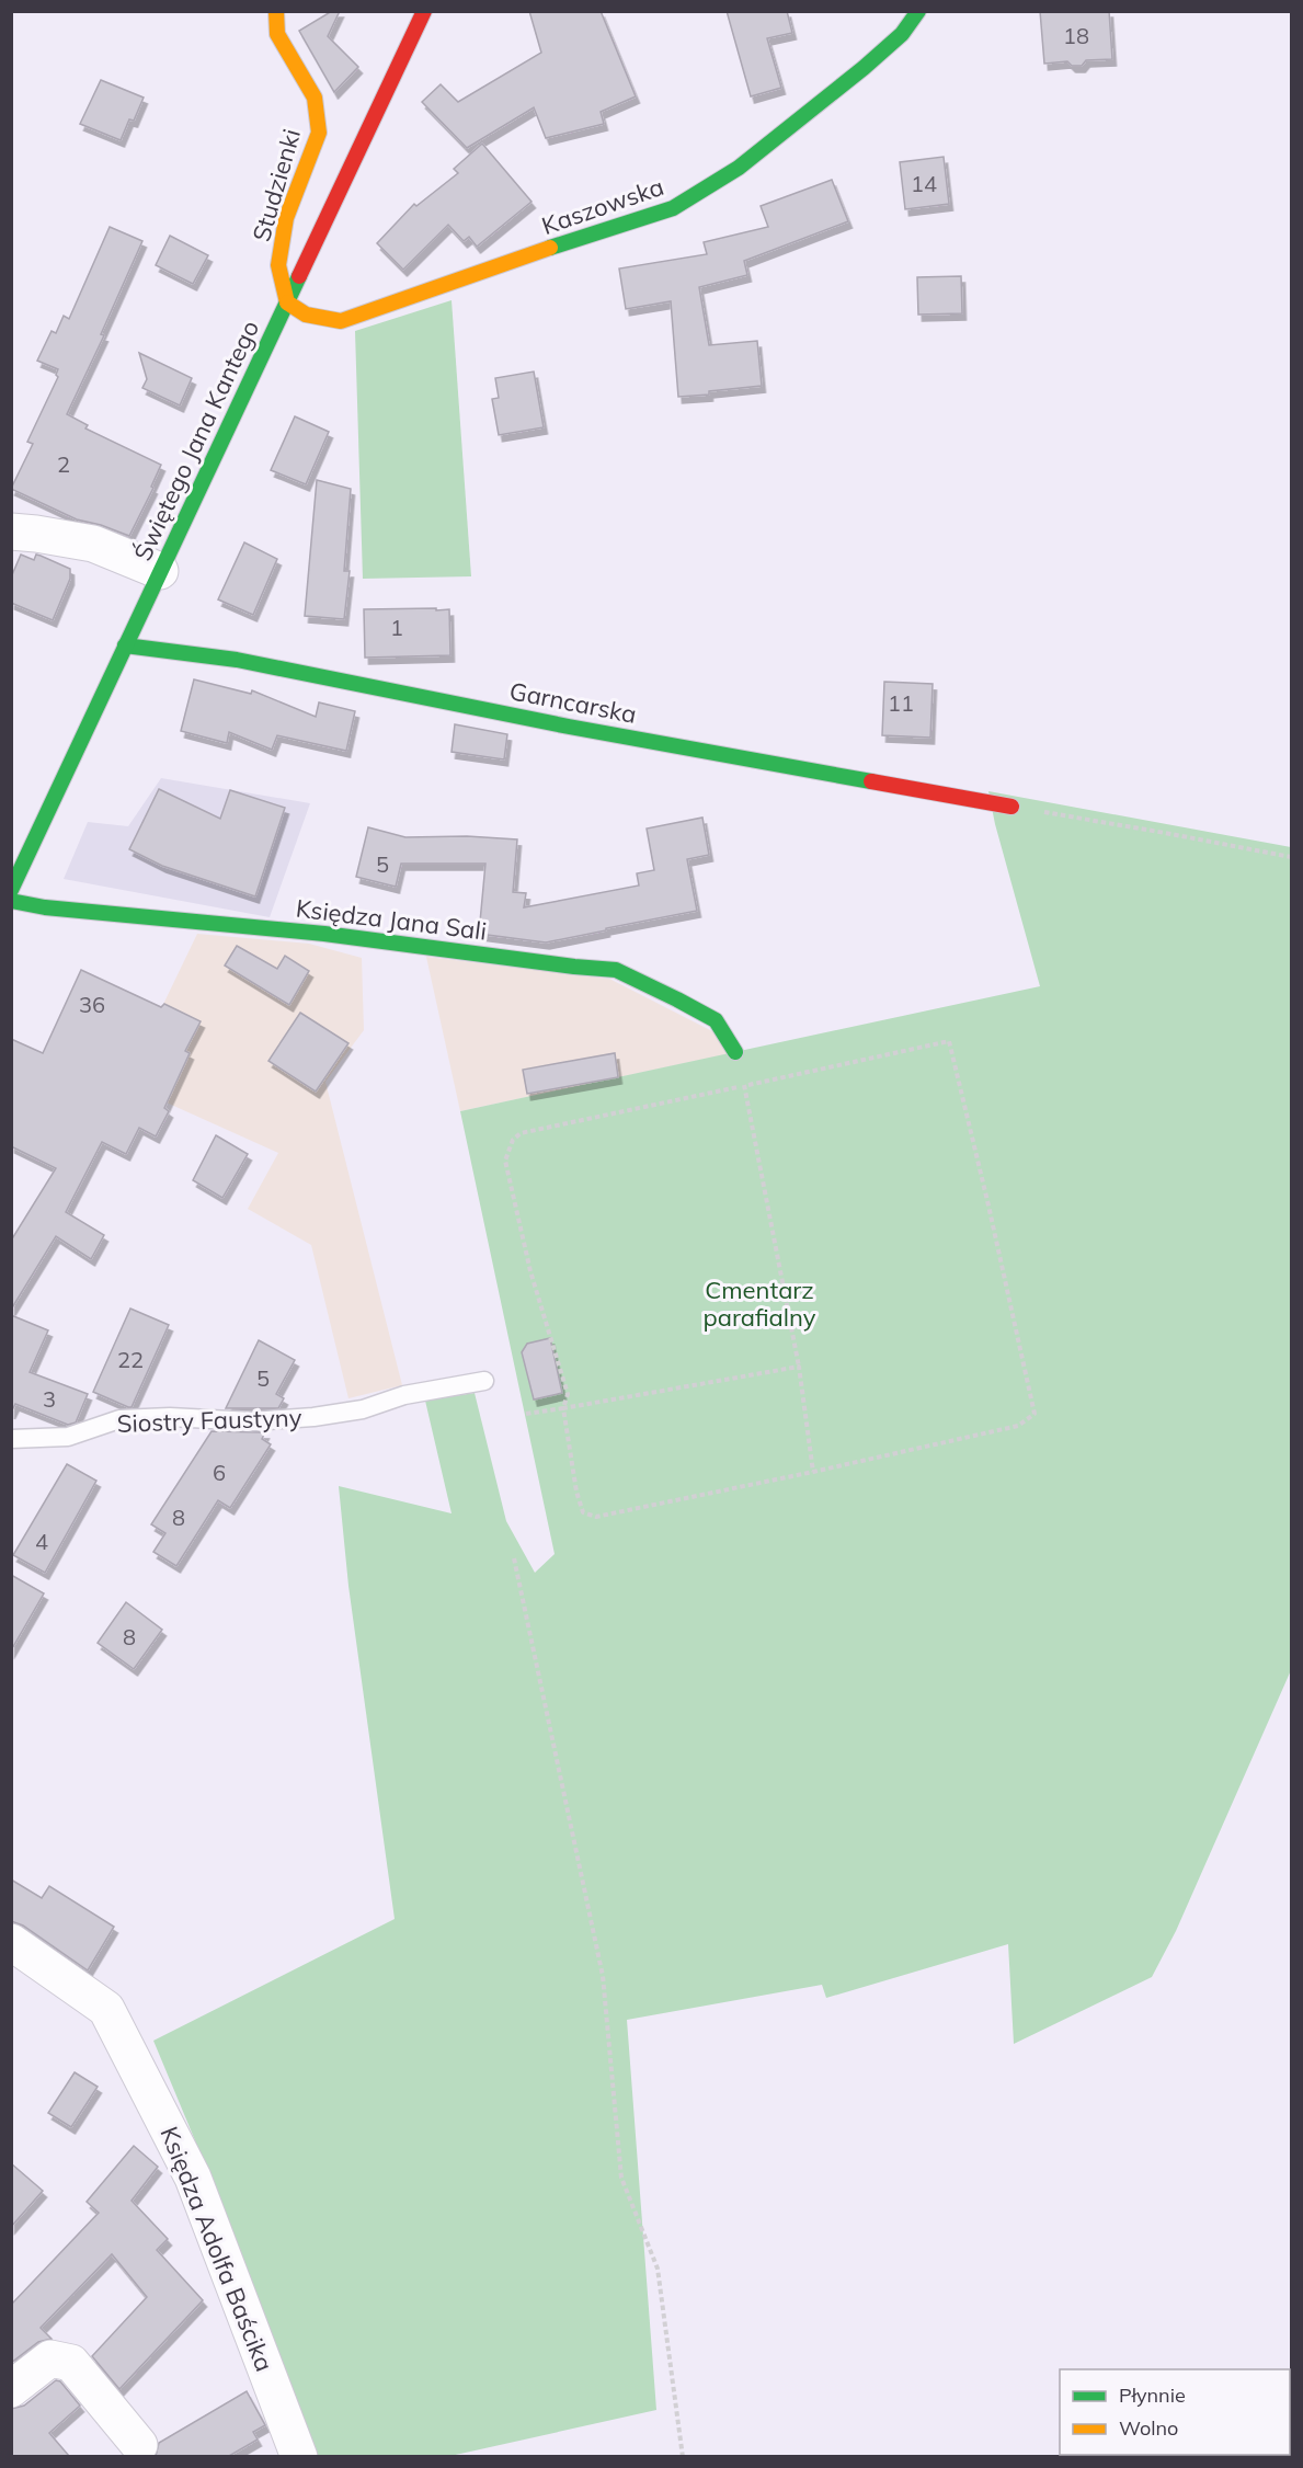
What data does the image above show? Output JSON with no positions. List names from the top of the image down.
{
  "streets": {
    "street": [
      "Studzienki",
      "Kaszowska",
      "Świętego Jana Kantego",
      "Garncarska",
      "Księdza Jana Sali",
      "Księdza Adolfa Baścika"
    ],
    "lane": ["Siostry Faustyny"]
  },
  "crossings": [
    ["Studzienki", "Kaszowska"],
    ["Studzienki", "Świętego Jana Kantego"],
    ["Kaszowska", "Świętego Jana Kantego"],
    ["Świętego Jana Kantego", "Garncarska"]
  ],
  "parks": ["Cmentarz parafialny"],
  "house_numbers": [
    "18",
    "14",
    "2",
    "1",
    "11",
    "5",
    "36",
    "22",
    "5",
    "3",
    "6",
    "8",
    "4",
    "8"
  ],
  "legend": ["Płynnie", "Wolno"]
}
